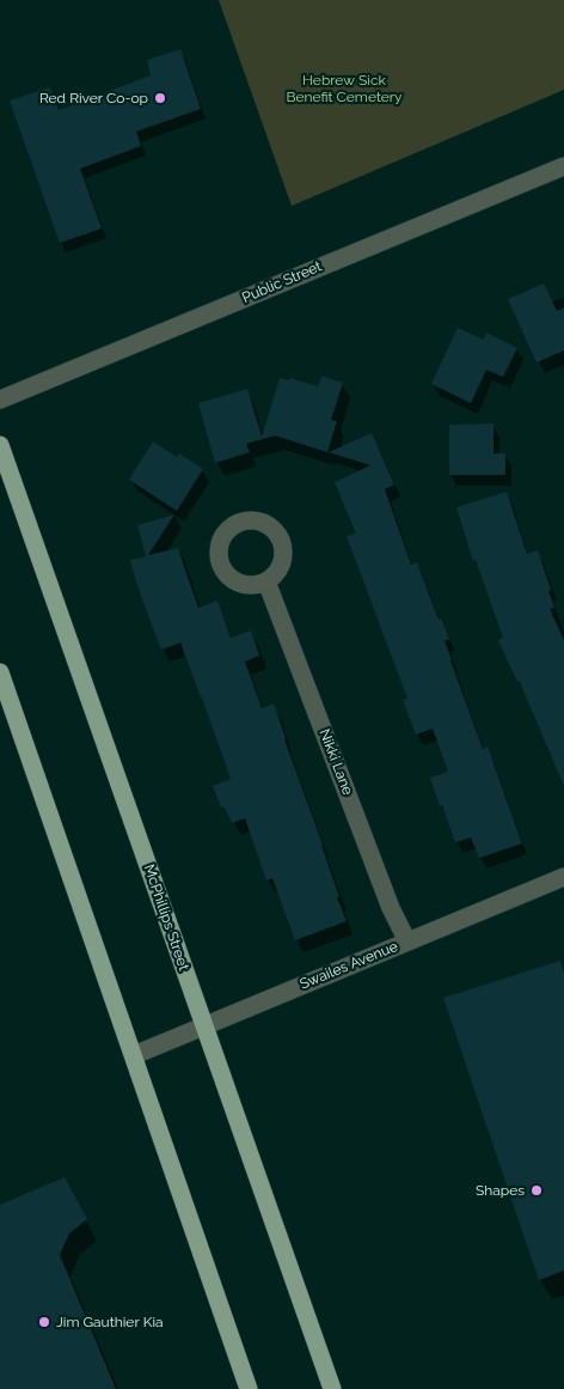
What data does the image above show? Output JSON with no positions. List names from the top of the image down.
{
  "streets": {
    "main road": ["McPhillips Street"],
    "street": ["Public Street", "Nikki Lane", "Swailes Avenue"]
  },
  "crossings": [
    ["Nikki Lane", "Swailes Avenue"],
    ["McPhillips Street", "Swailes Avenue"]
  ],
  "parks": ["Hebrew Sick Benefit Cemetery"],
  "places": ["Red River Co-op", "Shapes", "Jim Gauthier Kia"]
}
